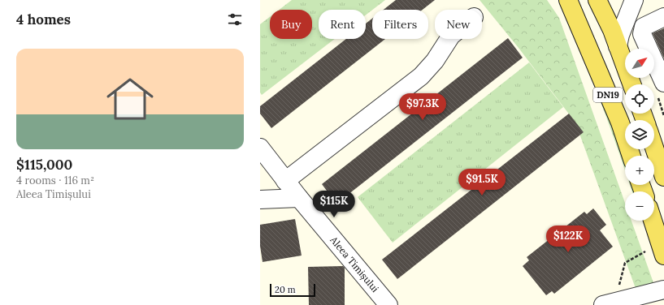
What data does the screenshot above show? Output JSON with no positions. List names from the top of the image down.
{
  "streets": {
    "main road": ["DN19"],
    "street": ["Aleea Timișului"]
  },
  "scale_bar": "20 m",
  "north": "top right",
  "page": {
    "heading": "4 homes",
    "chip": [
      "Buy",
      "Rent",
      "Filters",
      "New"
    ],
    "list": [
      {
        "name": "$115,000",
        "note": "4 rooms · 116 m² · Aleea Timișului"
      }
    ],
    "map_buttons": ["+", "−"],
    "price": [
      "$97.3K",
      "$91.5K",
      "$115K",
      "$122K"
    ],
    "scale": "20 m"
  }
}
